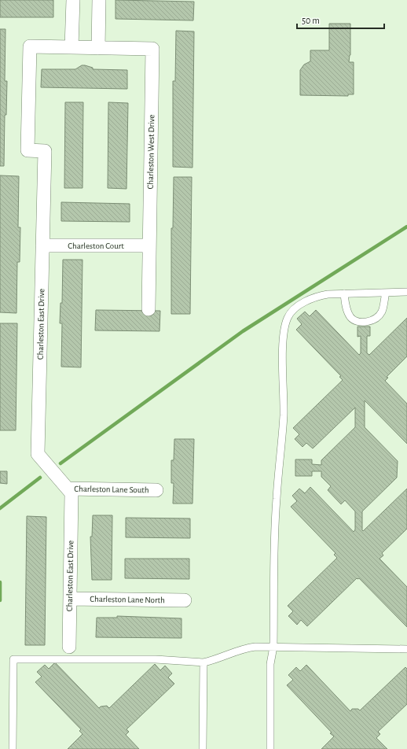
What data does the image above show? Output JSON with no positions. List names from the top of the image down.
{
  "streets": {
    "street": [
      "Charleston West Drive",
      "Charleston Court",
      "Charleston East Drive",
      "Charleston Lane South",
      "Charleston Lane North"
    ]
  },
  "crossings": [
    ["Charleston West Drive", "Charleston Court"],
    ["Charleston West Drive", "Charleston East Drive"],
    ["Charleston Court", "Charleston East Drive"],
    ["Charleston East Drive", "Charleston Lane South"],
    ["Charleston East Drive", "Charleston Lane North"]
  ],
  "scale_bar": "50 m"
}
